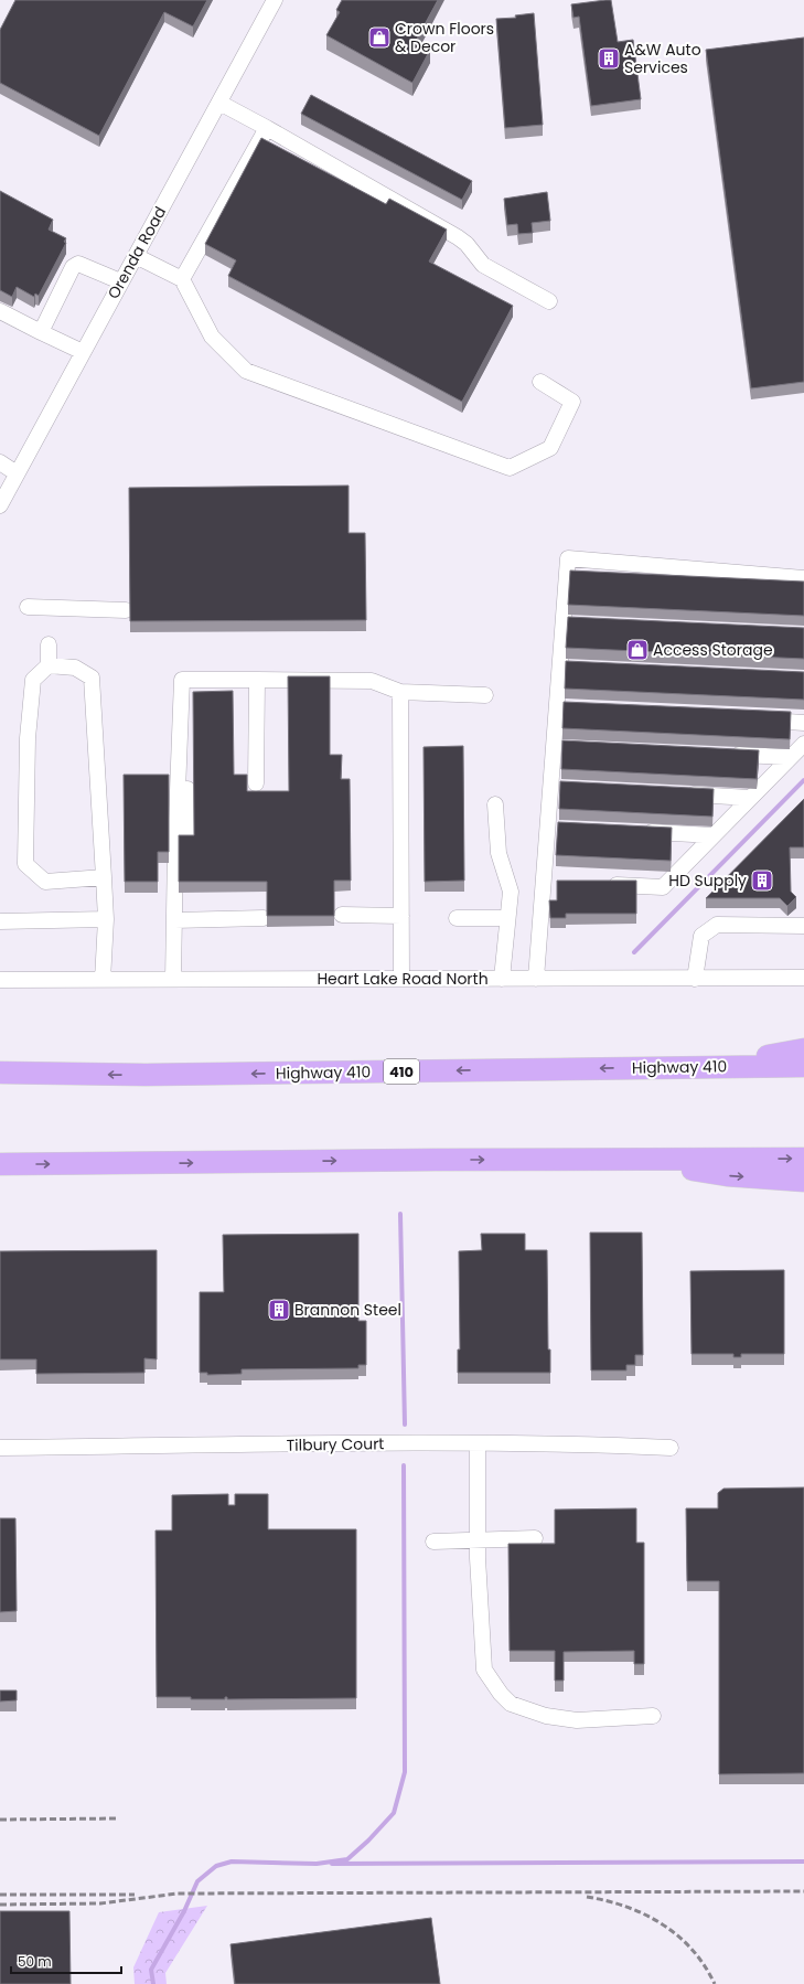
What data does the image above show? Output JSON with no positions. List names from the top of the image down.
{
  "streets": {
    "highway": ["Highway 410", "410"],
    "street": ["Orenda Road", "Heart Lake Road North", "Tilbury Court"]
  },
  "places": {
    "shop": ["Crown Floors & Decor", "Access Storage"],
    "building": ["A&W Auto Services", "HD Supply", "Brannon Steel"]
  },
  "scale_bar": "50 m"
}
